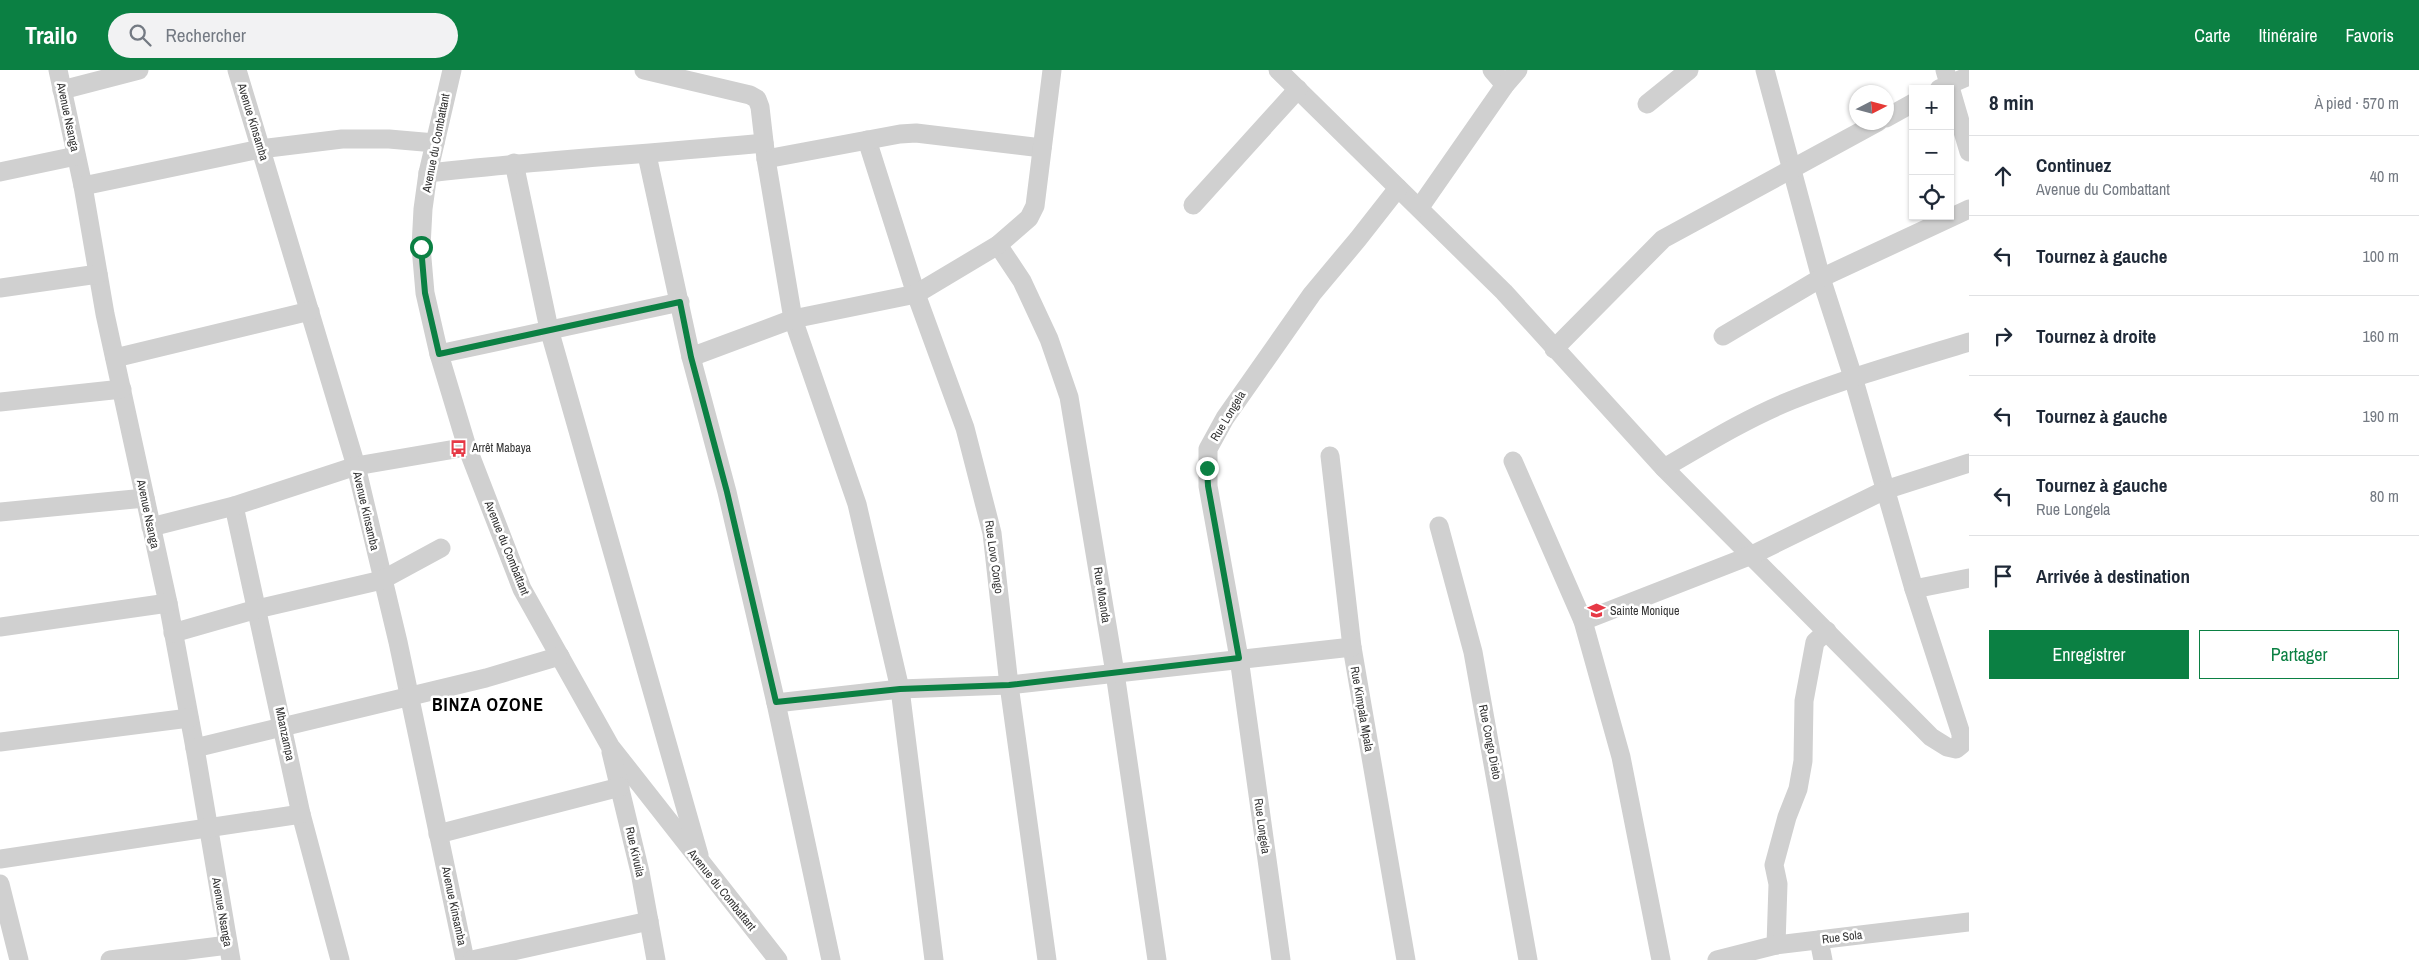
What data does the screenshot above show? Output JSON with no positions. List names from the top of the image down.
{
  "streets": {
    "street": [
      "Avenue Nsanga",
      "Avenue Kinsamba",
      "Avenue du Combattant",
      "Rue Longela",
      "Rue Lovo Congo",
      "Rue Moanda",
      "Rue Kimpala Mpala",
      "Mbanzampa",
      "Rue Congo Dieto",
      "Rue Kivuila",
      "Rue Sola"
    ]
  },
  "crossings": [
    ["Avenue du Combattant", "Rue Kivuila"]
  ],
  "districts": ["BINZA OZONE"],
  "places": {
    "bus stop": ["Arrêt Mabaya"],
    "school or university": ["Sainte Monique"]
  },
  "north": "right",
  "page": {
    "header": "Trailo",
    "search": "Rechercher",
    "nav": ["Carte", "Itinéraire", "Favoris"],
    "heading": ["8 min", "À pied · 570 m"],
    "map_buttons": ["+", "−"],
    "list": [
      ["Continuez", "Avenue du Combattant", "40 m"],
      ["Tournez à gauche", "100 m"],
      ["Tournez à droite", "160 m"],
      ["Tournez à gauche", "190 m"],
      ["Tournez à gauche", "Rue Longela", "80 m"],
      "Arrivée à destination"
    ],
    "buttons": ["Enregistrer", "Partager"]
  }
}
